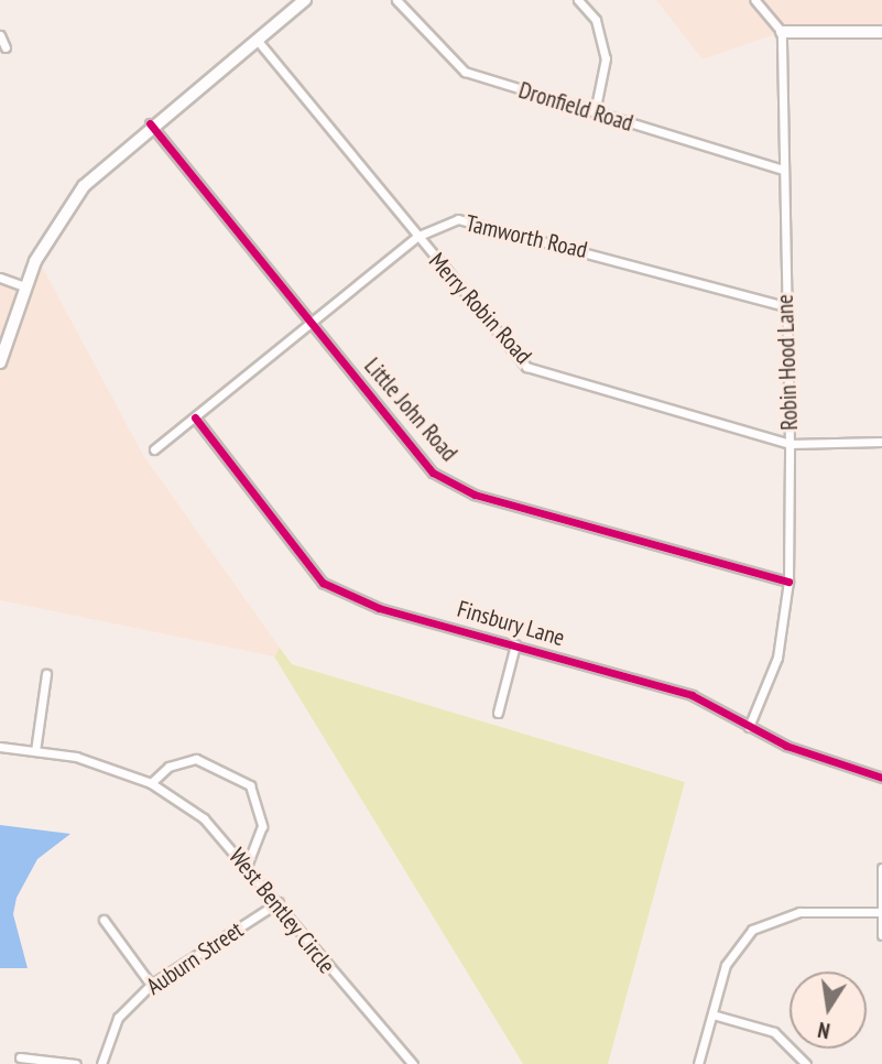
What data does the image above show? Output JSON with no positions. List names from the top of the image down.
{
  "streets": {
    "street": [
      "Dronfield Road",
      "Tamworth Road",
      "Merry Robin Road",
      "Robin Hood Lane",
      "Little John Road",
      "Finsbury Lane",
      "West Bentley Circle",
      "Auburn Street"
    ]
  },
  "crossings": [
    ["Dronfield Road", "Robin Hood Lane"],
    ["Tamworth Road", "Merry Robin Road"],
    ["Tamworth Road", "Robin Hood Lane"],
    ["Tamworth Road", "Little John Road"],
    ["Tamworth Road", "Finsbury Lane"],
    ["Merry Robin Road", "Robin Hood Lane"],
    ["Robin Hood Lane", "Little John Road"],
    ["Robin Hood Lane", "Finsbury Lane"],
    ["West Bentley Circle", "Auburn Street"]
  ],
  "north": "bottom"
}
